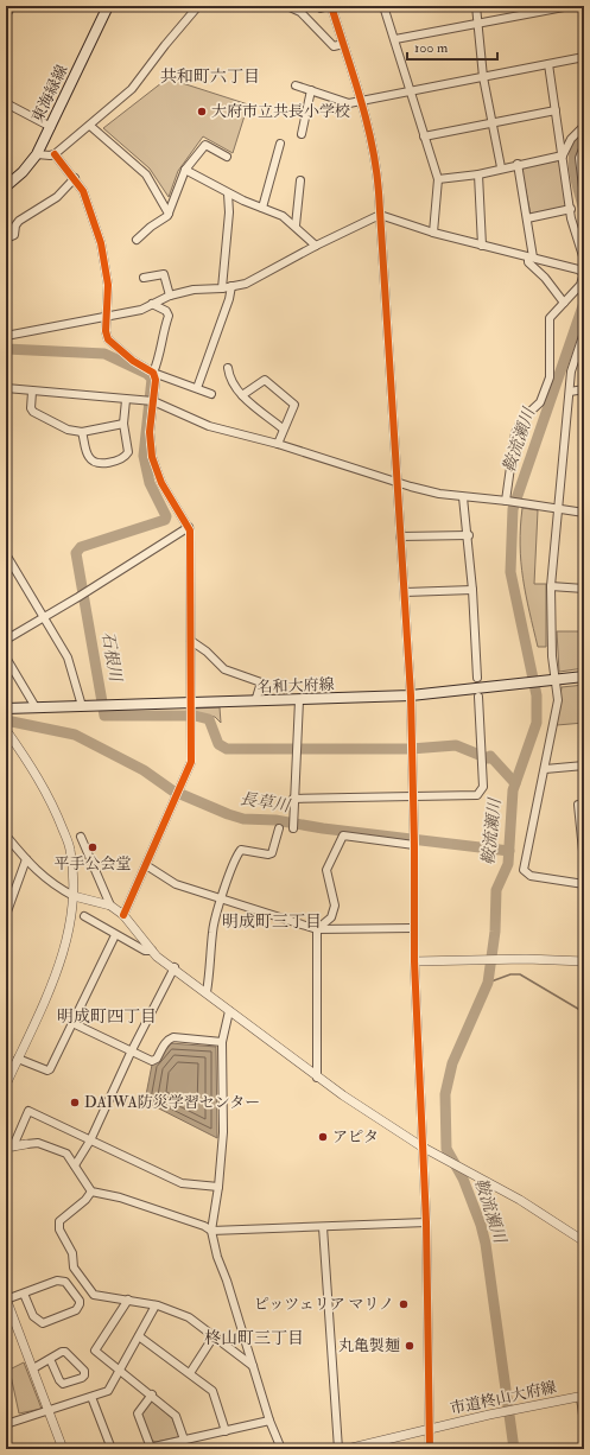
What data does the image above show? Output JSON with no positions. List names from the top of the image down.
{
  "streets": {
    "main road": ["東海緑線", "名和大府線"],
    "street": ["市道柊山大府線"]
  },
  "districts": [
    "共和町六丁目",
    "明成町三丁目",
    "明成町四丁目",
    "柊山町三丁目"
  ],
  "water": ["鞍流瀬川", "石根川", "長草川"],
  "places": [
    "大府市立共長小学校",
    "平手公会堂",
    "DAIWA防災学習センター",
    "アピタ",
    "ピッツェリア マリノ",
    "丸亀製麺"
  ],
  "scale_bar": "100 m"
}
